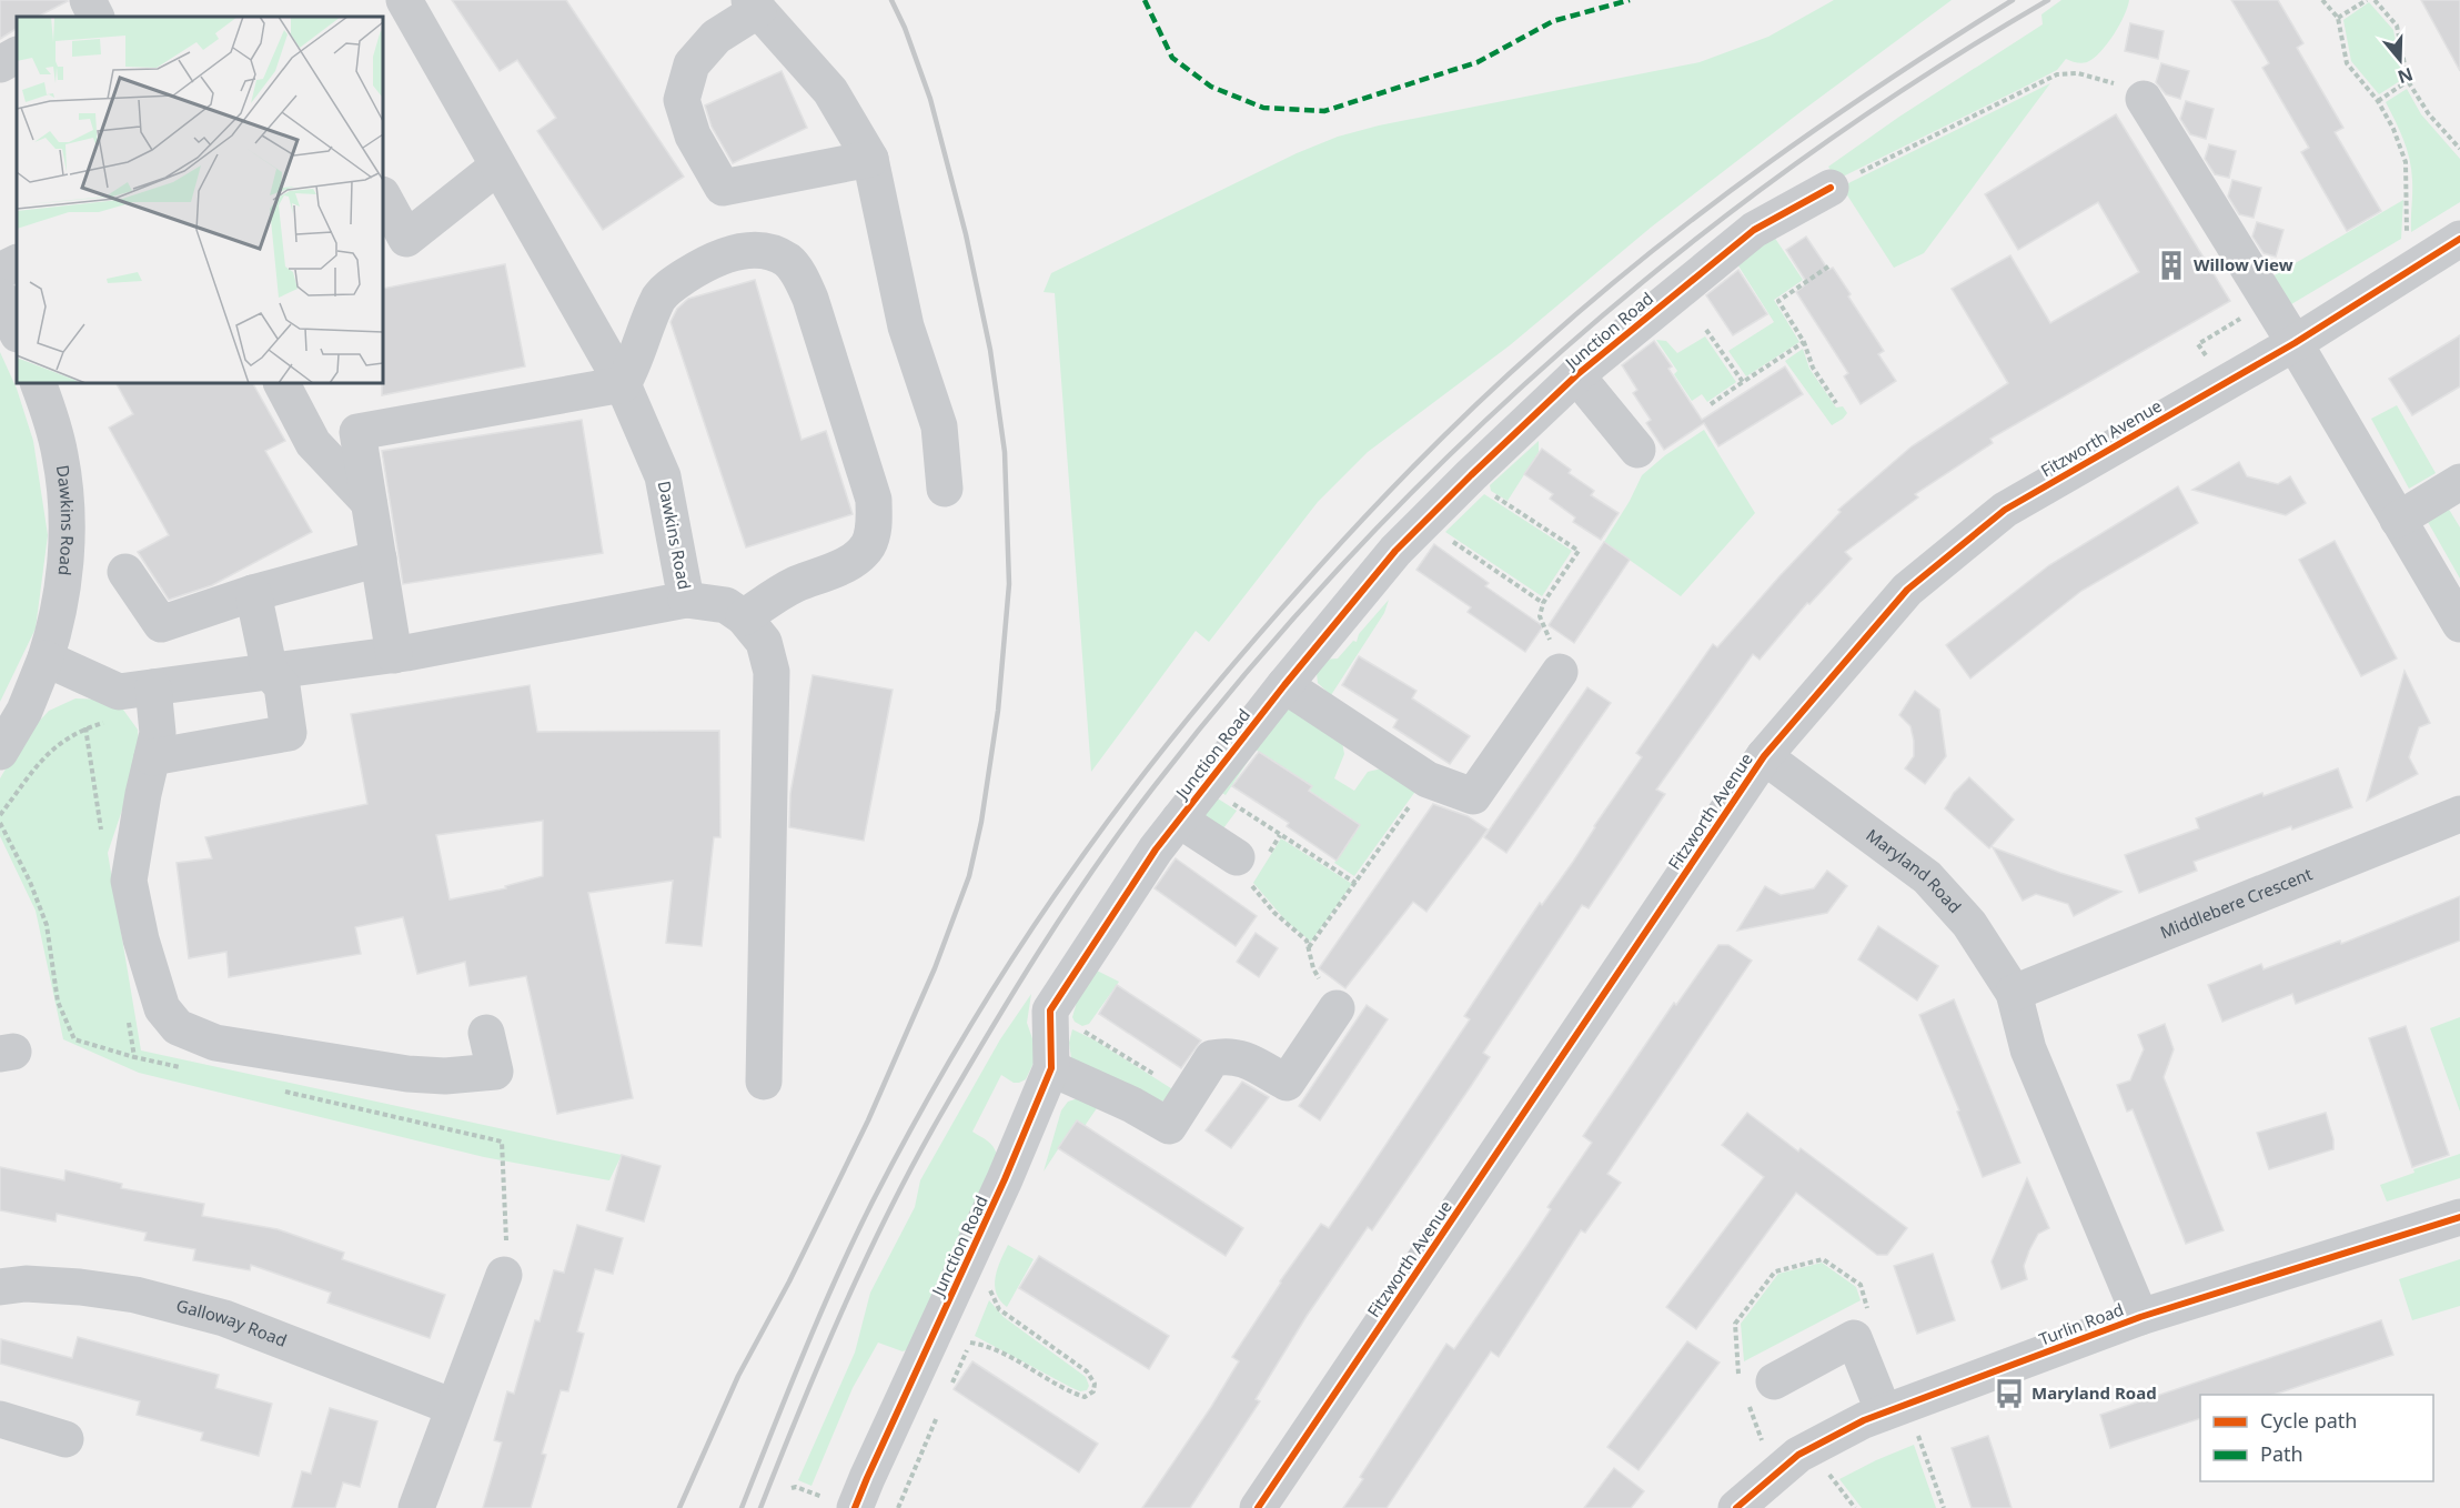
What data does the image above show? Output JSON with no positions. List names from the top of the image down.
{
  "streets": {
    "street": [
      "Junction Road",
      "Fitzworth Avenue",
      "Dawkins Road",
      "Maryland Road",
      "Middlebere Crescent",
      "Galloway Road",
      "Turlin Road"
    ]
  },
  "crossings": [
    ["Fitzworth Avenue", "Maryland Road"],
    ["Maryland Road", "Middlebere Crescent"],
    ["Maryland Road", "Turlin Road"]
  ],
  "places": {
    "building": ["Willow View"],
    "bus stop": ["Maryland Road"]
  },
  "legend": ["Cycle path", "Path"],
  "north": "bottom"
}
